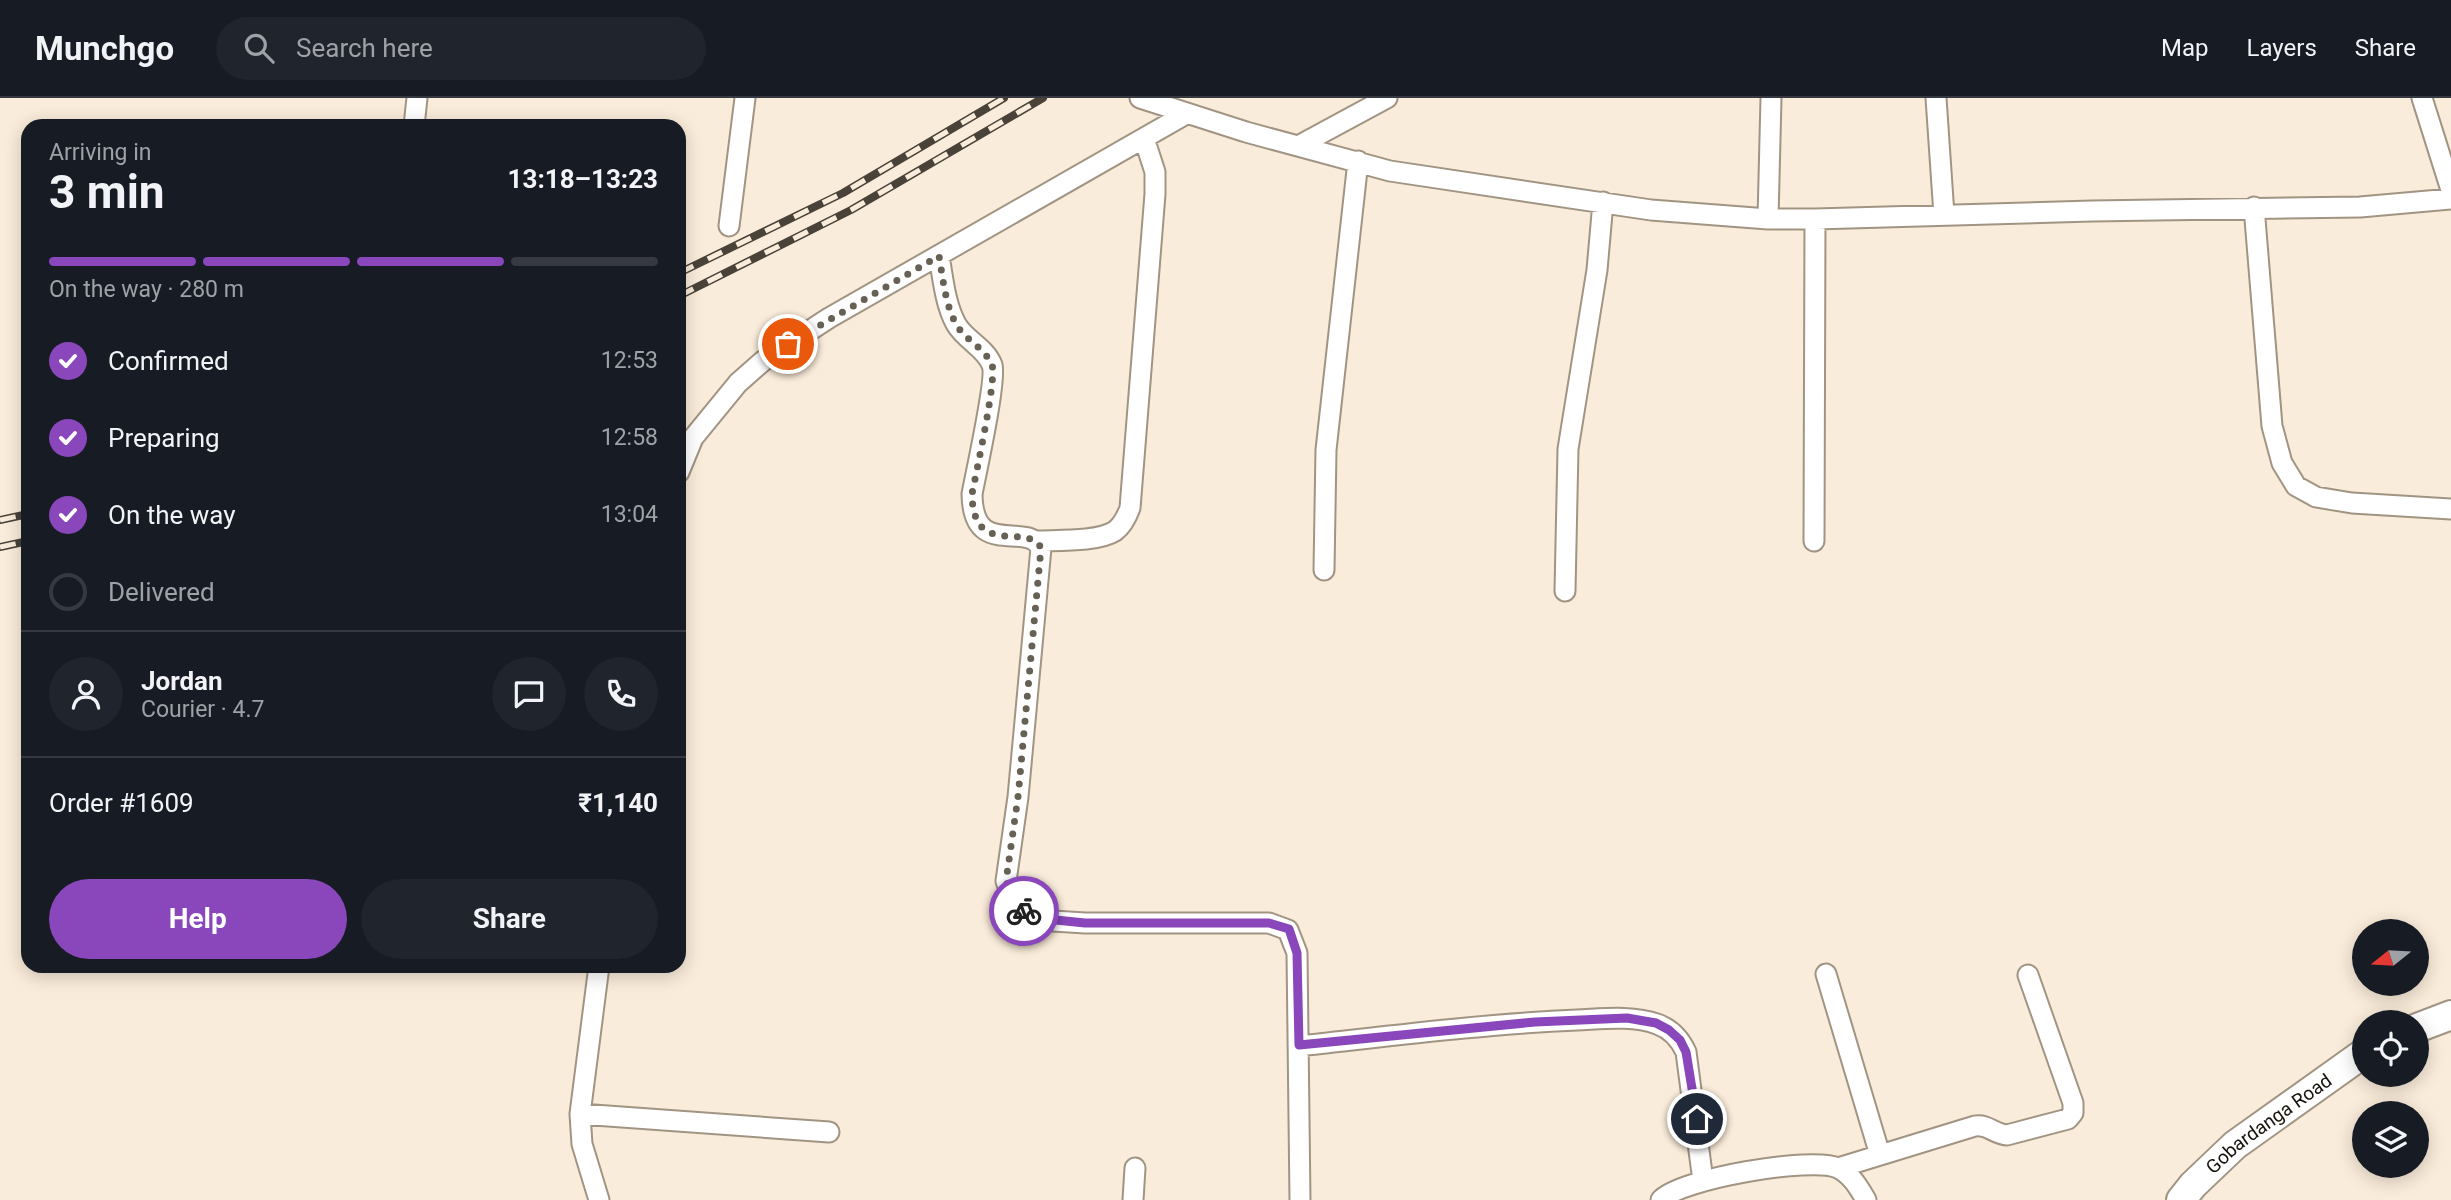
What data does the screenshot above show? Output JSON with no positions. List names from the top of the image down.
{
  "streets": {
    "main road": ["Gobardanga Road"]
  },
  "north": "left",
  "page": {
    "header": "Munchgo",
    "search": "Search here",
    "nav": ["Map", "Layers", "Share"],
    "heading": ["3 min", "Arriving in", "13:18–13:23"],
    "panel": [
      "Jordan",
      "Courier · 4.7",
      "Order #1609",
      "₹1,140"
    ],
    "bar": "On the way · 280 m",
    "list": [
      ["Confirmed", "12:53"],
      ["Preparing", "12:58"],
      ["On the way", "13:04"],
      "Delivered"
    ],
    "buttons": ["Help", "Share"]
  }
}
